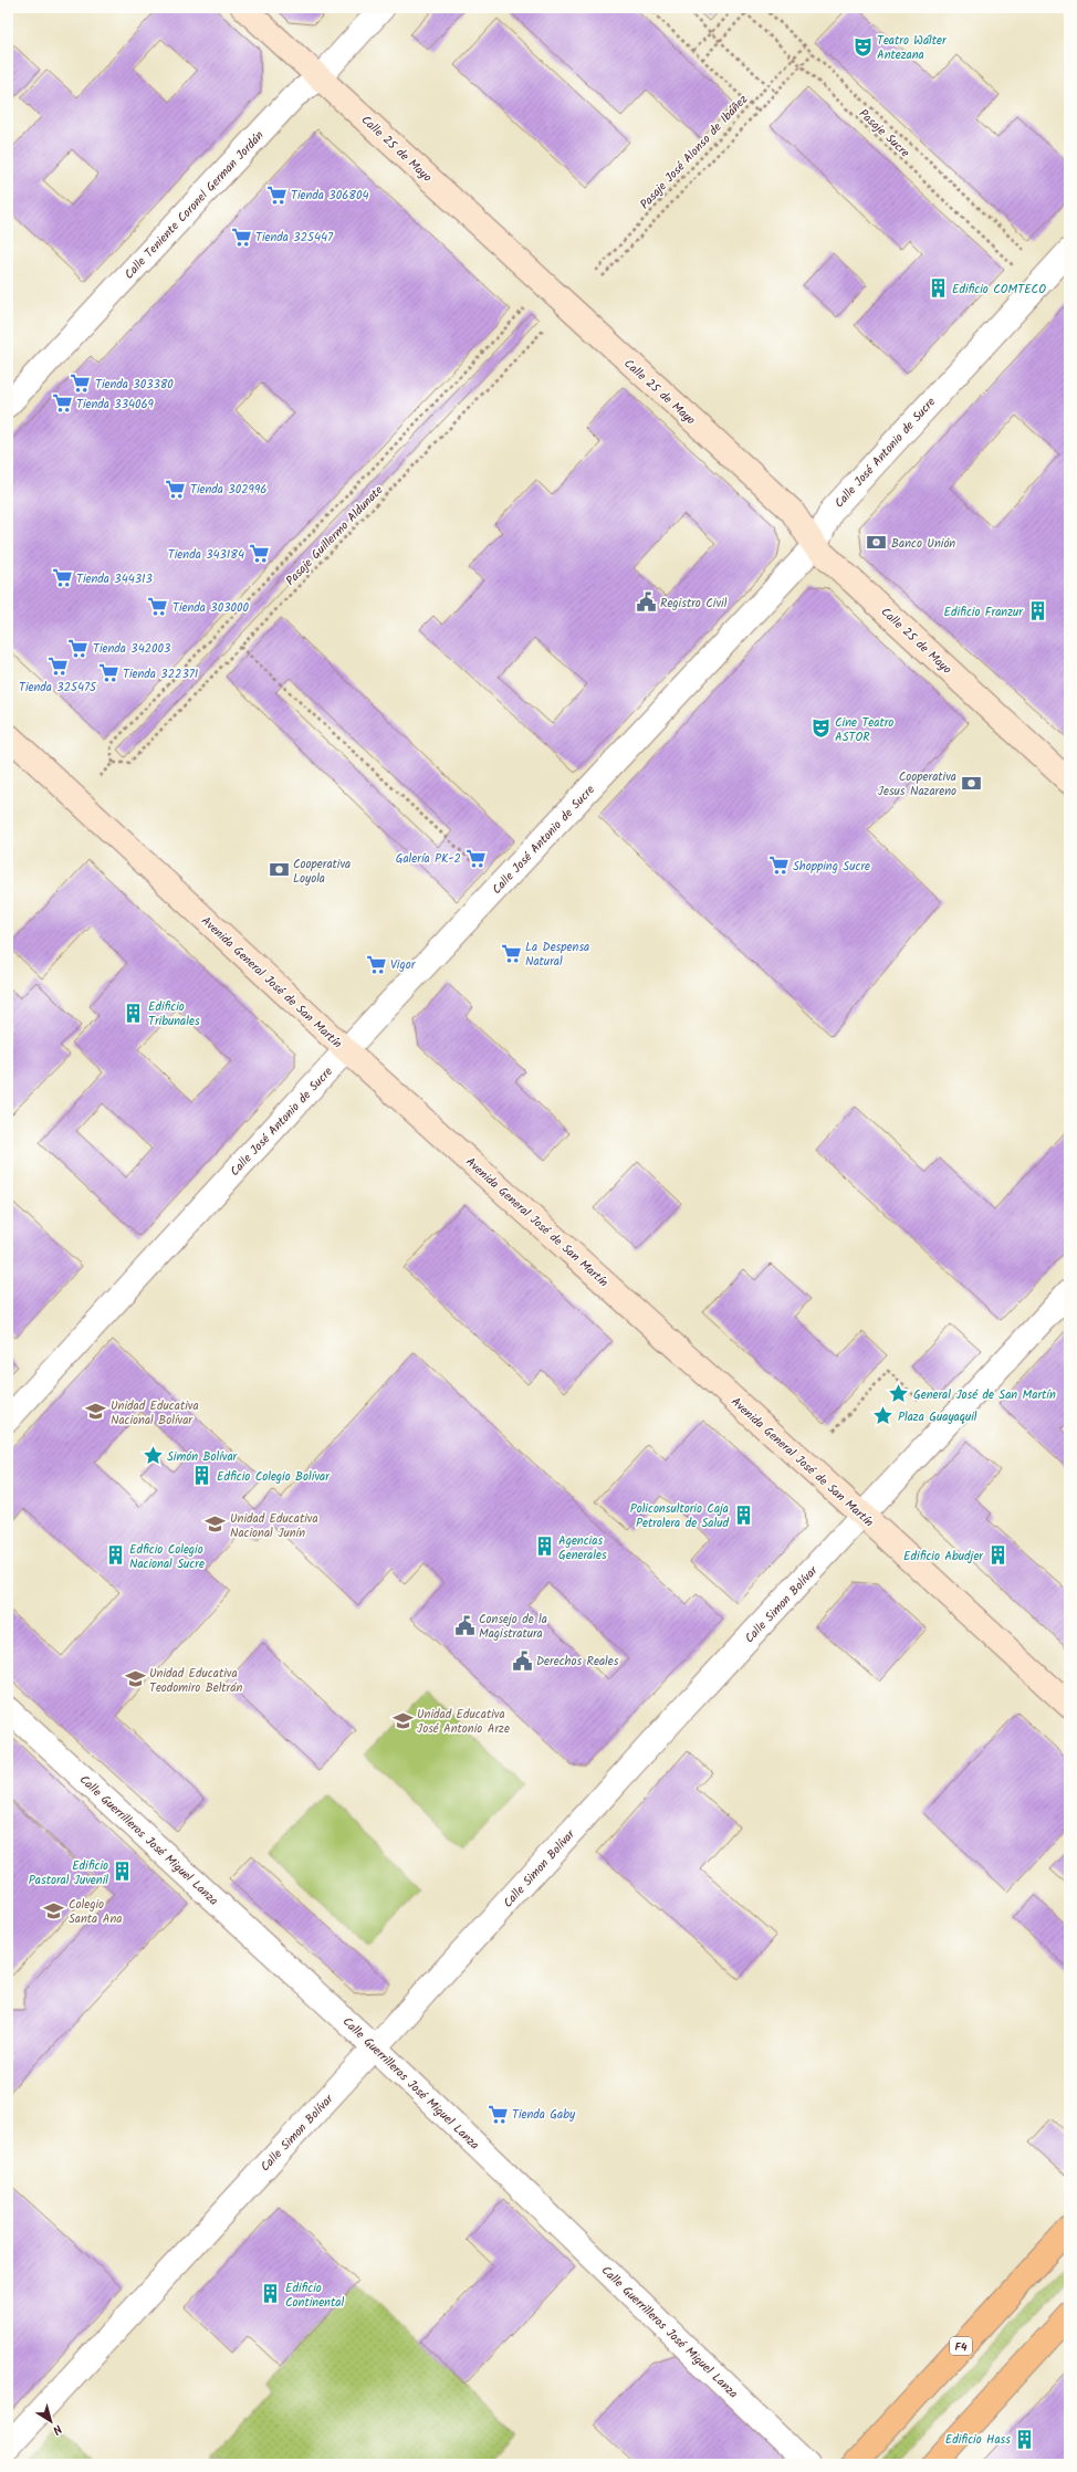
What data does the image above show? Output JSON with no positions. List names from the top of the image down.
{
  "streets": {
    "main road": ["Calle 25 de Mayo", "Avenida General José de San Martín", "F4"],
    "street": [
      "Calle Teniente Coronel German Jordán",
      "Calle José Antonio de Sucre",
      "Calle Simon Bolívar",
      "Calle Guerrilleros José Miguel Lanza"
    ],
    "path": ["Pasaje Sucre", "Pasaje José Alonso de Ibáñez", "Pasaje Guillermo Aldunate"]
  },
  "crossings": [
    ["Pasaje Sucre", "Pasaje José Alonso de Ibáñez"],
    ["Calle 25 de Mayo", "Calle Teniente Coronel German Jordán"],
    ["Calle 25 de Mayo", "Calle José Antonio de Sucre"],
    ["Calle 25 de Mayo", "Pasaje Guillermo Aldunate"],
    ["Calle José Antonio de Sucre", "Avenida General José de San Martín"],
    ["Avenida General José de San Martín", "Calle Simon Bolívar"],
    ["Calle Simon Bolívar", "Calle Guerrilleros José Miguel Lanza"]
  ],
  "places": {
    "theatre": ["Teatro Wálter Antezana", "Cine Teatro ASTOR"],
    "supermarket": [
      "Tienda 306804",
      "Tienda 325447",
      "Tienda 303380",
      "Tienda 334069",
      "Tienda 302996",
      "Tienda 343184",
      "Tienda 344313",
      "Tienda 303000",
      "Tienda 342003",
      "Tienda 325475",
      "Tienda 322371",
      "Galería PK-2",
      "Shopping Sucre",
      "La Despensa Natural",
      "Vigor",
      "Tienda Gaby"
    ],
    "building": [
      "Edificio COMTECO",
      "Edificio Franzur",
      "Edificio Tribunales",
      "Edficio Colegio Bolívar",
      "Policonsultorio Caja Petrolera de Salud",
      "Agencias Generales",
      "Edficio Colegio Nacional Sucre",
      "Edificio Abudjer",
      "Edificio Pastoral Juvenil",
      "Edificio Continental",
      "Edificio Hass"
    ],
    "bank": ["Banco Unión", "Cooperativa Jesus Nazareno", "Cooperativa Loyola"],
    "public building": ["Registro Civil", "Consejo de la Magistratura", "Derechos Reales"],
    "place": ["General José de San Martín", "Plaza Guayaquil", "Simón Bolívar"],
    "school or university": [
      "Unidad Educativa Nacional Bolívar",
      "Unidad Educativa Nacional Junín",
      "Unidad Educativa Teodomiro Beltrán",
      "Unidad Educativa José Antonio Arze",
      "Colegio Santa Ana"
    ]
  },
  "north": "bottom right"
}
